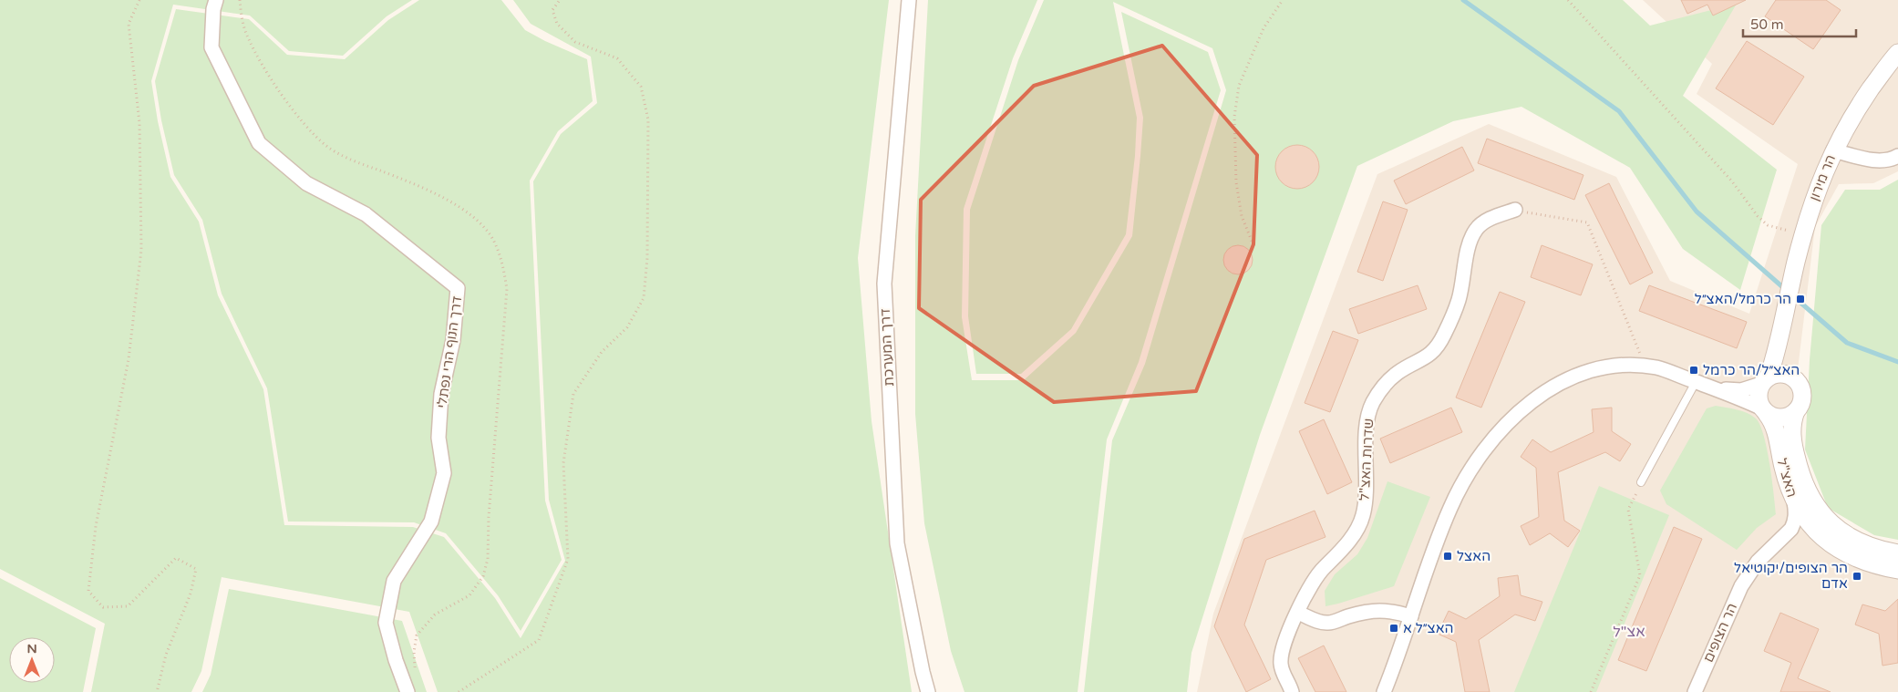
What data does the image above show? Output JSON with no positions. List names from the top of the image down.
{
  "streets": {
    "street": [
      "הר מירון",
      "דרך המערכת",
      "דרך הנוף הרי נפתלי",
      "שדרות האצ\"ל",
      "האצ\"ל",
      "הר הצופים"
    ]
  },
  "crossings": [
    ["הר מירון", "האצ\"ל"],
    ["האצ\"ל", "הר הצופים"]
  ],
  "districts": ["אצ\"ל"],
  "places": {
    "transit": [
      "הר כרמל/האצ״ל",
      "האצ״ל/הר כרמל",
      "האצל",
      "הר הצופים/יקוטיאל אדם",
      "האצ״ל א"
    ]
  },
  "scale_bar": "50 m",
  "north": "top"
}
